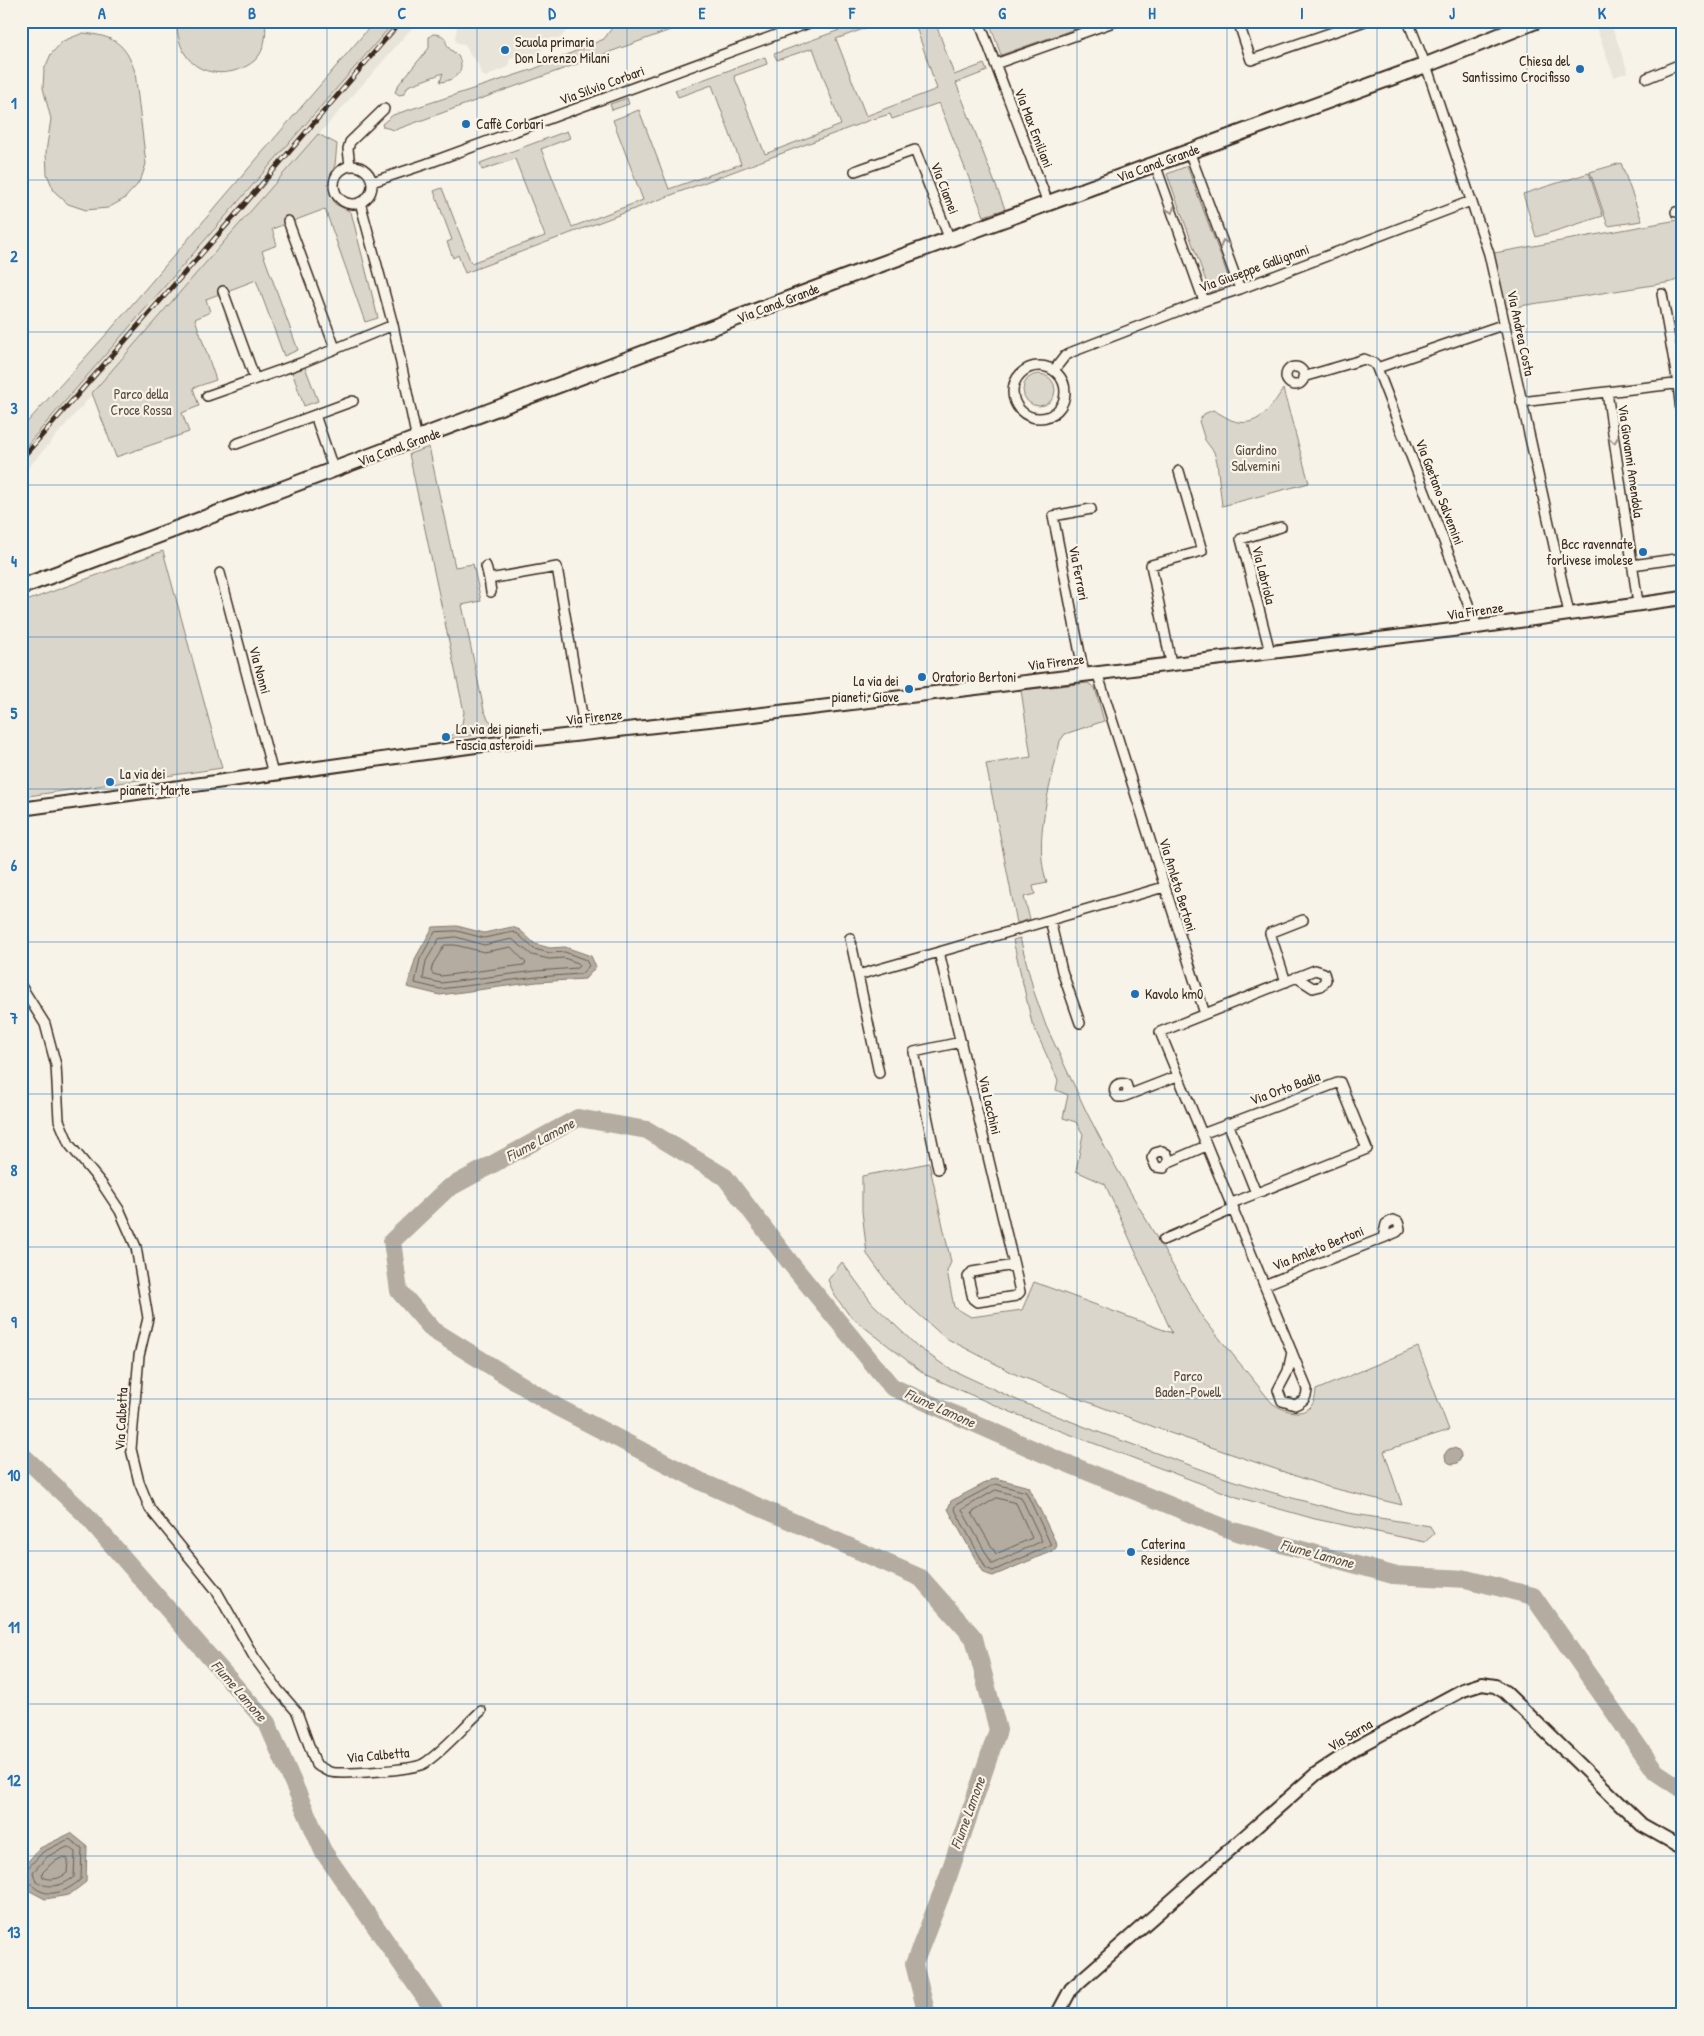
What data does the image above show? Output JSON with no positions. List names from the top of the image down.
{
  "streets": {
    "main road": ["Via Canal Grande"],
    "street": [
      "Via Silvio Corbari",
      "Via Max Emiliani",
      "Via Ciamei",
      "Via Giuseppe Gallignani",
      "Via Andrea Costa",
      "Via Giovanni Amendola",
      "Via Gaetano Salvemini",
      "Via Ferrari",
      "Via Labriola",
      "Via Firenze",
      "Via Nonni",
      "Via Amleto Bertoni",
      "Via Orto Badia",
      "Via Lacchini",
      "Via Calbetta",
      "Via Sarna"
    ]
  },
  "crossings": [
    ["Via Max Emiliani", "Via Canal Grande"],
    ["Via Canal Grande", "Via Ciamei"],
    ["Via Canal Grande", "Via Andrea Costa"],
    ["Via Giuseppe Gallignani", "Via Andrea Costa"],
    ["Via Andrea Costa", "Via Firenze"],
    ["Via Giovanni Amendola", "Via Firenze"],
    ["Via Gaetano Salvemini", "Via Firenze"],
    ["Via Ferrari", "Via Firenze"],
    ["Via Ferrari", "Via Amleto Bertoni"],
    ["Via Labriola", "Via Firenze"],
    ["Via Firenze", "Via Nonni"],
    ["Via Firenze", "Via Amleto Bertoni"],
    ["Via Amleto Bertoni", "Via Orto Badia"]
  ],
  "one_way": ["Via Giovanni Amendola"],
  "water": ["Fiume Lamone"],
  "parks": ["Parco della Croce Rossa", "Giardino Salvemini", "Parco Baden-Powell"],
  "places": [
    "Scuola primaria Don Lorenzo Milani",
    "Chiesa del Santissimo Crocifisso",
    "Caffè Corbari",
    "Bcc ravennate forlivese imolese",
    "Oratorio Bertoni",
    "La via dei pianeti, Giove",
    "La via dei pianeti, Fascia asteroidi",
    "La via dei pianeti, Marte",
    "Kavolo km0",
    "Caterina Residence"
  ],
  "grid": {
    "columns": [
      "A",
      "B",
      "C",
      "D",
      "E",
      "F",
      "G",
      "H",
      "I",
      "J",
      "K"
    ],
    "rows": [
      "1",
      "2",
      "3",
      "4",
      "5",
      "6",
      "7",
      "8",
      "9",
      "10",
      "11",
      "12",
      "13"
    ]
  }
}
